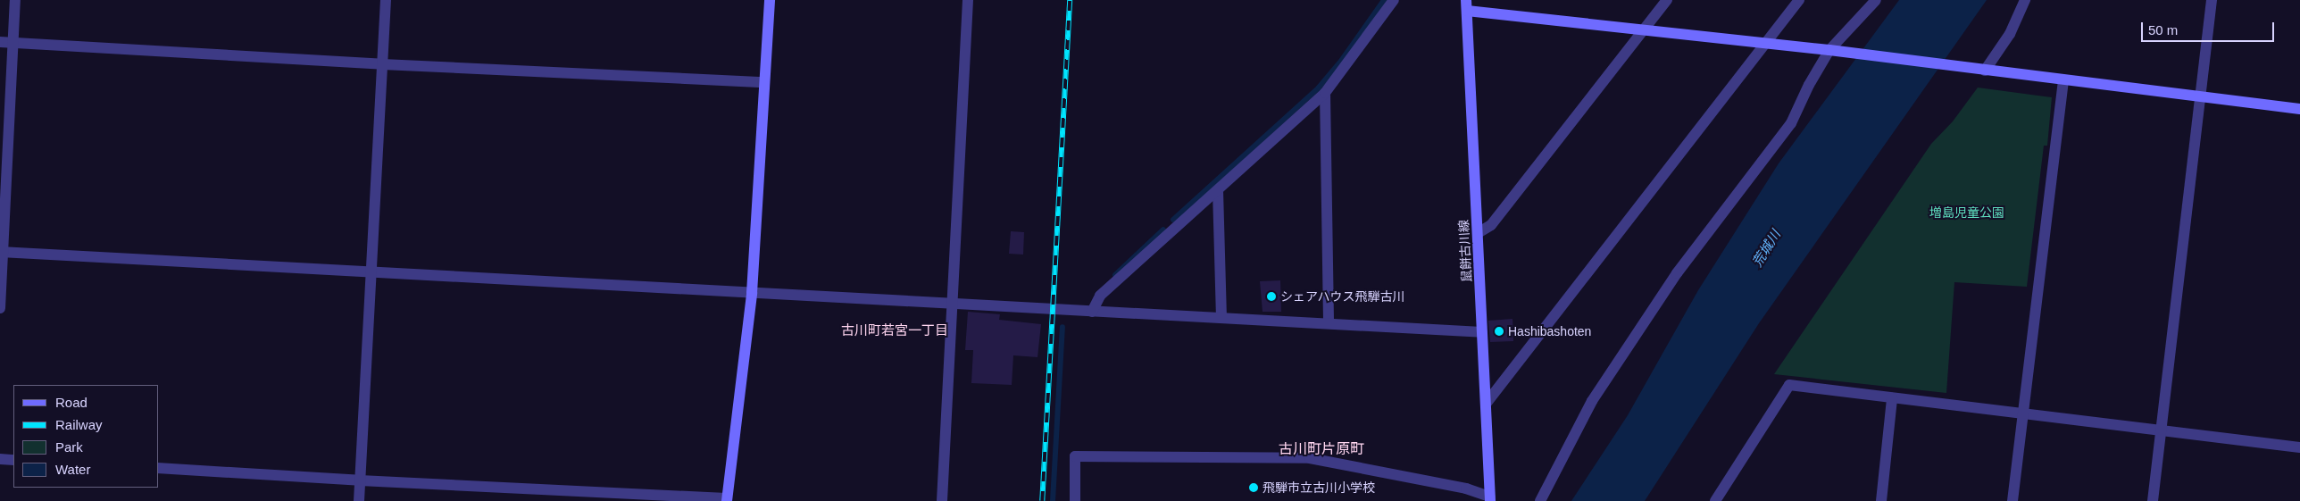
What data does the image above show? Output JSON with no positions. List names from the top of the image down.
{
  "streets": {
    "street": ["鼠餅古川線"]
  },
  "districts": ["古川町若宮一丁目", "古川町片原町"],
  "water": ["荒城川"],
  "parks": ["増島児童公園"],
  "places": ["シェアハウス飛騨古川", "Hashibashoten", "飛騨市立古川小学校"],
  "legend": [
    "Road",
    "Railway",
    "Park",
    "Water"
  ],
  "scale_bar": "50 m"
}
